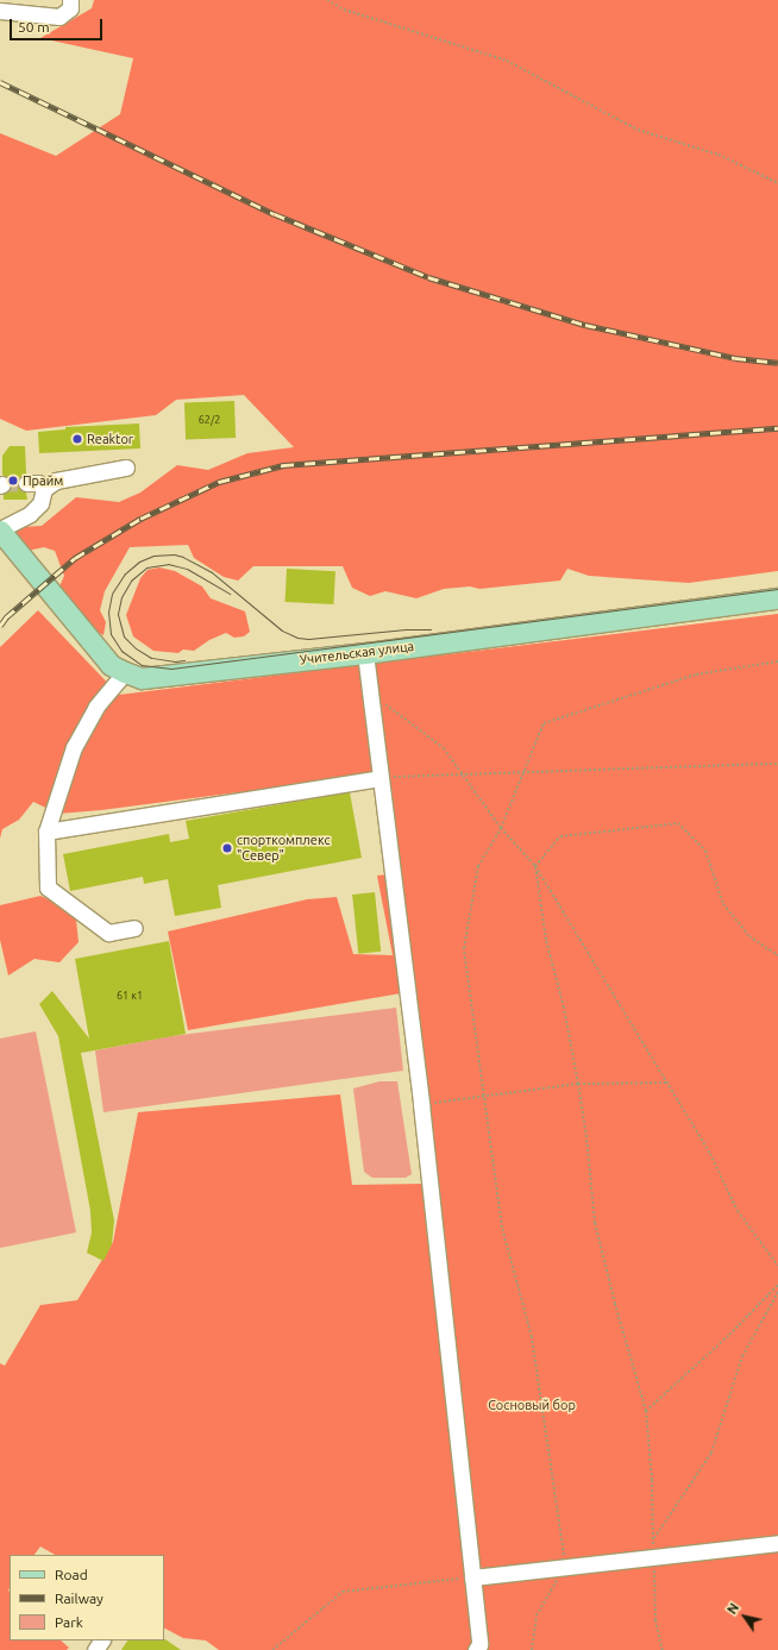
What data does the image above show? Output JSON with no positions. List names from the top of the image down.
{
  "streets": {
    "main road": ["Учительская улица"]
  },
  "parks": ["Сосновый бор"],
  "places": ["Reaktor", "Прайм", "спорткомплекс \"Север\""],
  "house_numbers": ["62/2", "61 к1"],
  "legend": ["Road", "Railway", "Park"],
  "scale_bar": "50 m",
  "north": "top left"
}
